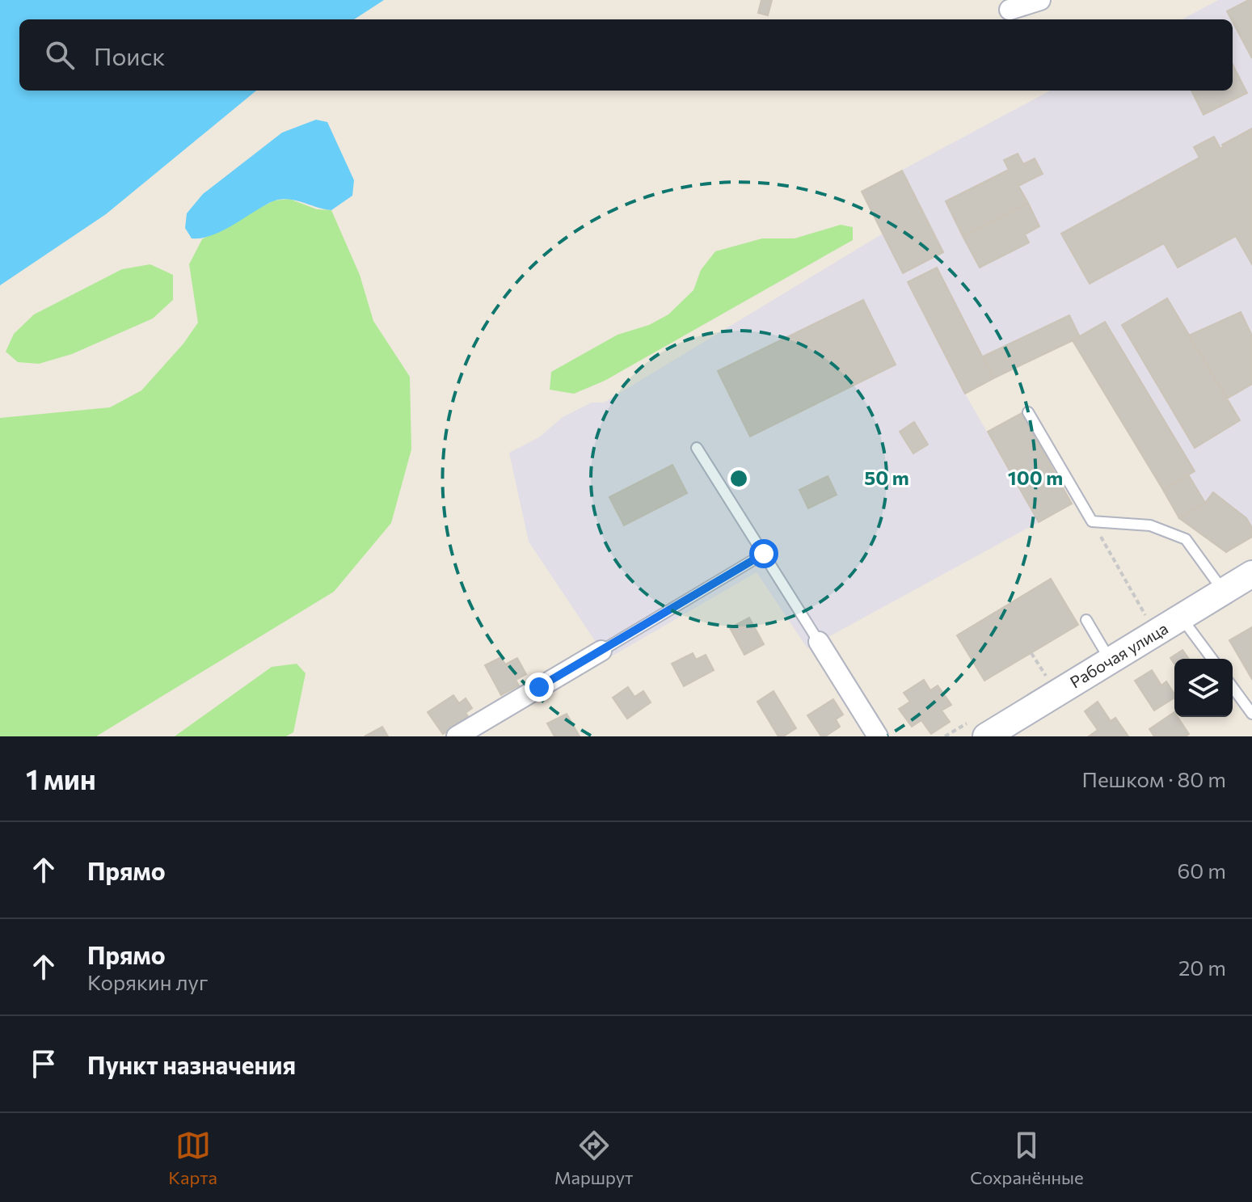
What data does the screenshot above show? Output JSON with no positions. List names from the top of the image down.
{
  "streets": {
    "main road": ["Рабочая улица"]
  },
  "page": {
    "search": "Поиск",
    "heading": ["1 мин", "Пешком · 80 m"],
    "list": [
      ["Прямо", "60 m"],
      ["Прямо", "Корякин луг", "20 m"],
      "Пункт назначения"
    ],
    "nav": ["Карта", "Маршрут", "Сохранённые"]
  },
  "rings": ["50 m", "100 m"]
}
